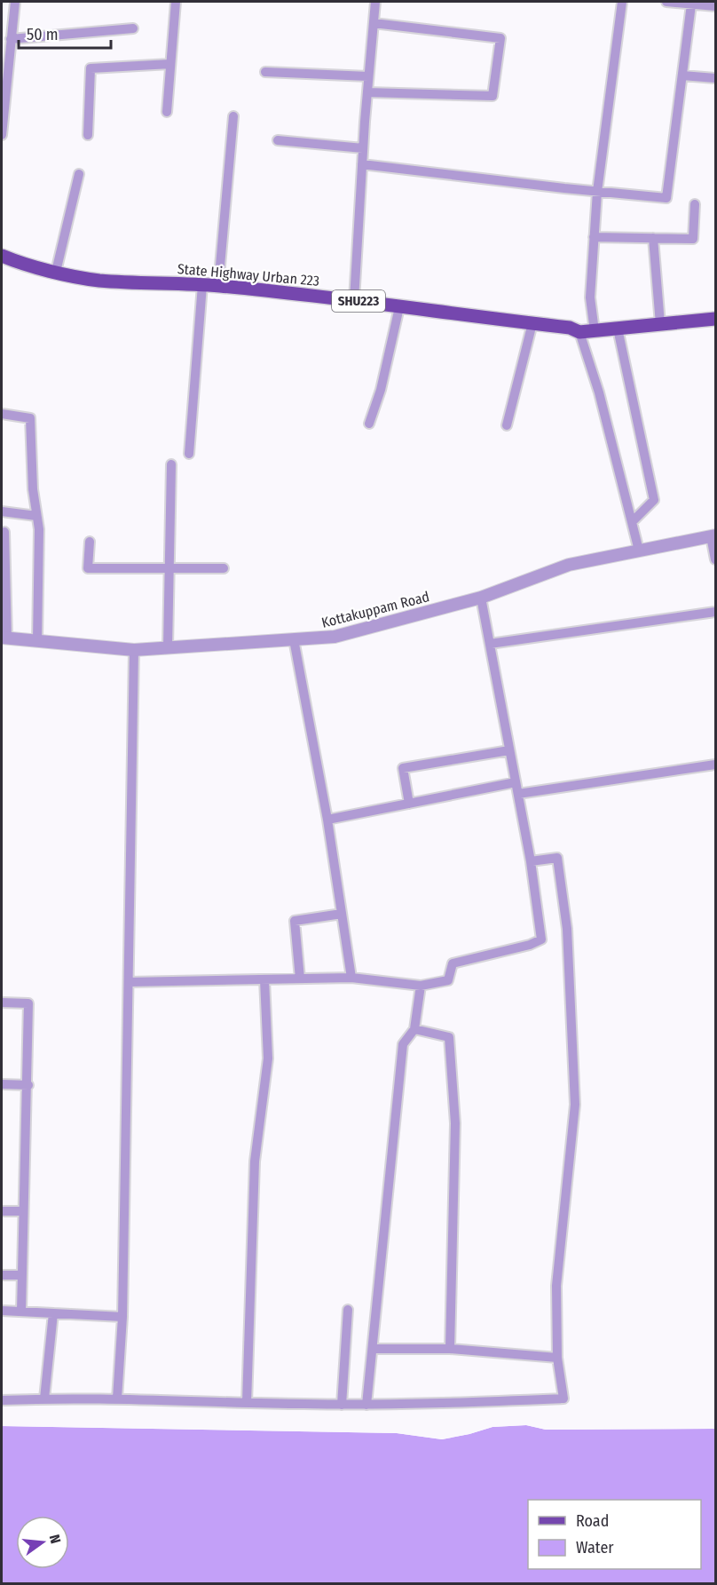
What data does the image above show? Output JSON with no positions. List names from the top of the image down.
{
  "streets": {
    "main road": ["State Highway Urban 223", "SHU223"],
    "street": ["Kottakuppam Road"]
  },
  "legend": ["Road", "Water"],
  "scale_bar": "50 m",
  "north": "right"
}
